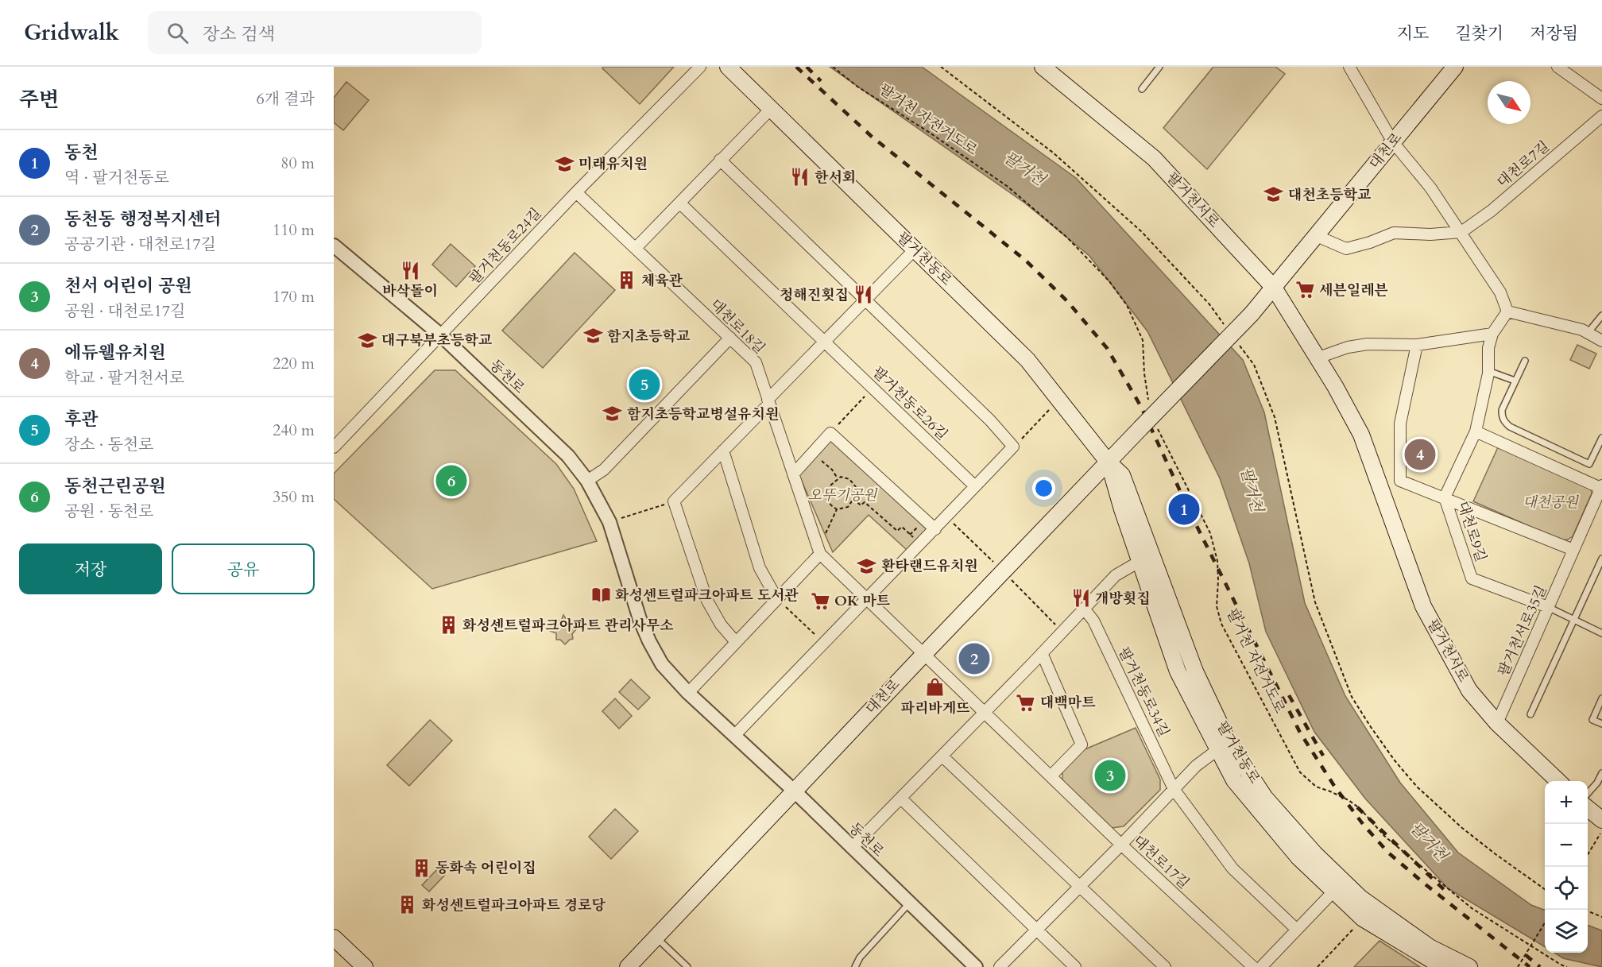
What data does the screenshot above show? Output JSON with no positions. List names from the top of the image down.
{
  "streets": {
    "main road": ["대천로", "팔거천서로", "팔거천동로"],
    "street": [
      "대천로7길",
      "팔거천동로24길",
      "대천로18길",
      "동천로",
      "팔거천동로26길",
      "대천로9길",
      "팔거천서로35길",
      "팔거천동로34길",
      "대천로17길"
    ],
    "path": ["팔거천 자전거도로"]
  },
  "crossings": [
    ["팔거천 자전거도로", "대천로"],
    ["대천로", "팔거천서로"],
    ["대천로", "팔거천동로"],
    ["대천로", "대천로18길"],
    ["대천로", "동천로"],
    ["대천로", "대천로17길"],
    ["팔거천서로", "팔거천서로35길"],
    ["팔거천동로24길", "대천로18길"],
    ["팔거천동로24길", "동천로"],
    ["대천로18길", "대천로17길"],
    ["대천로9길", "팔거천서로35길"]
  ],
  "water": ["팔거천"],
  "parks": ["오뚜기공원", "대천공원"],
  "places": {
    "school or university": [
      "미래유치원",
      "대천초등학교",
      "함지초등학교",
      "대구북부초등학교",
      "함지초등학교병설유치원",
      "환타랜드유치원"
    ],
    "restaurant": [
      "한서회",
      "바삭돌이",
      "청해진횟집",
      "개방횟집"
    ],
    "building": [
      "체육관",
      "화성센트럴파크아파트 관리사무소",
      "동화속 어린이집",
      "화성센트럴파크아파트 경로당"
    ],
    "supermarket": ["세븐일레븐", "OK 마트", "대백마트"],
    "library": ["화성센트럴파크아파트 도서관"],
    "shop": ["파리바게뜨"]
  },
  "north": "bottom right",
  "page": {
    "header": "Gridwalk",
    "search": "장소 검색",
    "nav": ["지도", "길찾기", "저장됨"],
    "heading": ["주변", "6개 결과"],
    "list": [
      {
        "mark": "1",
        "name": "동천",
        "note": "역 · 팔거천동로",
        "value": "80 m"
      },
      {
        "mark": "2",
        "name": "동천동 행정복지센터",
        "note": "공공기관 · 대천로17길",
        "value": "110 m"
      },
      {
        "mark": "3",
        "name": "천서 어린이 공원",
        "note": "공원 · 대천로17길",
        "value": "170 m"
      },
      {
        "mark": "4",
        "name": "에듀웰유치원",
        "note": "학교 · 팔거천서로",
        "value": "220 m"
      },
      {
        "mark": "5",
        "name": "후관",
        "note": "장소 · 동천로",
        "value": "240 m"
      },
      {
        "mark": "6",
        "name": "동천근린공원",
        "note": "공원 · 동천로",
        "value": "350 m"
      }
    ],
    "pins": [
      "5",
      "4",
      "6",
      "1",
      "2",
      "3"
    ],
    "buttons": ["저장", "공유"],
    "map_buttons": ["+", "−"]
  }
}
